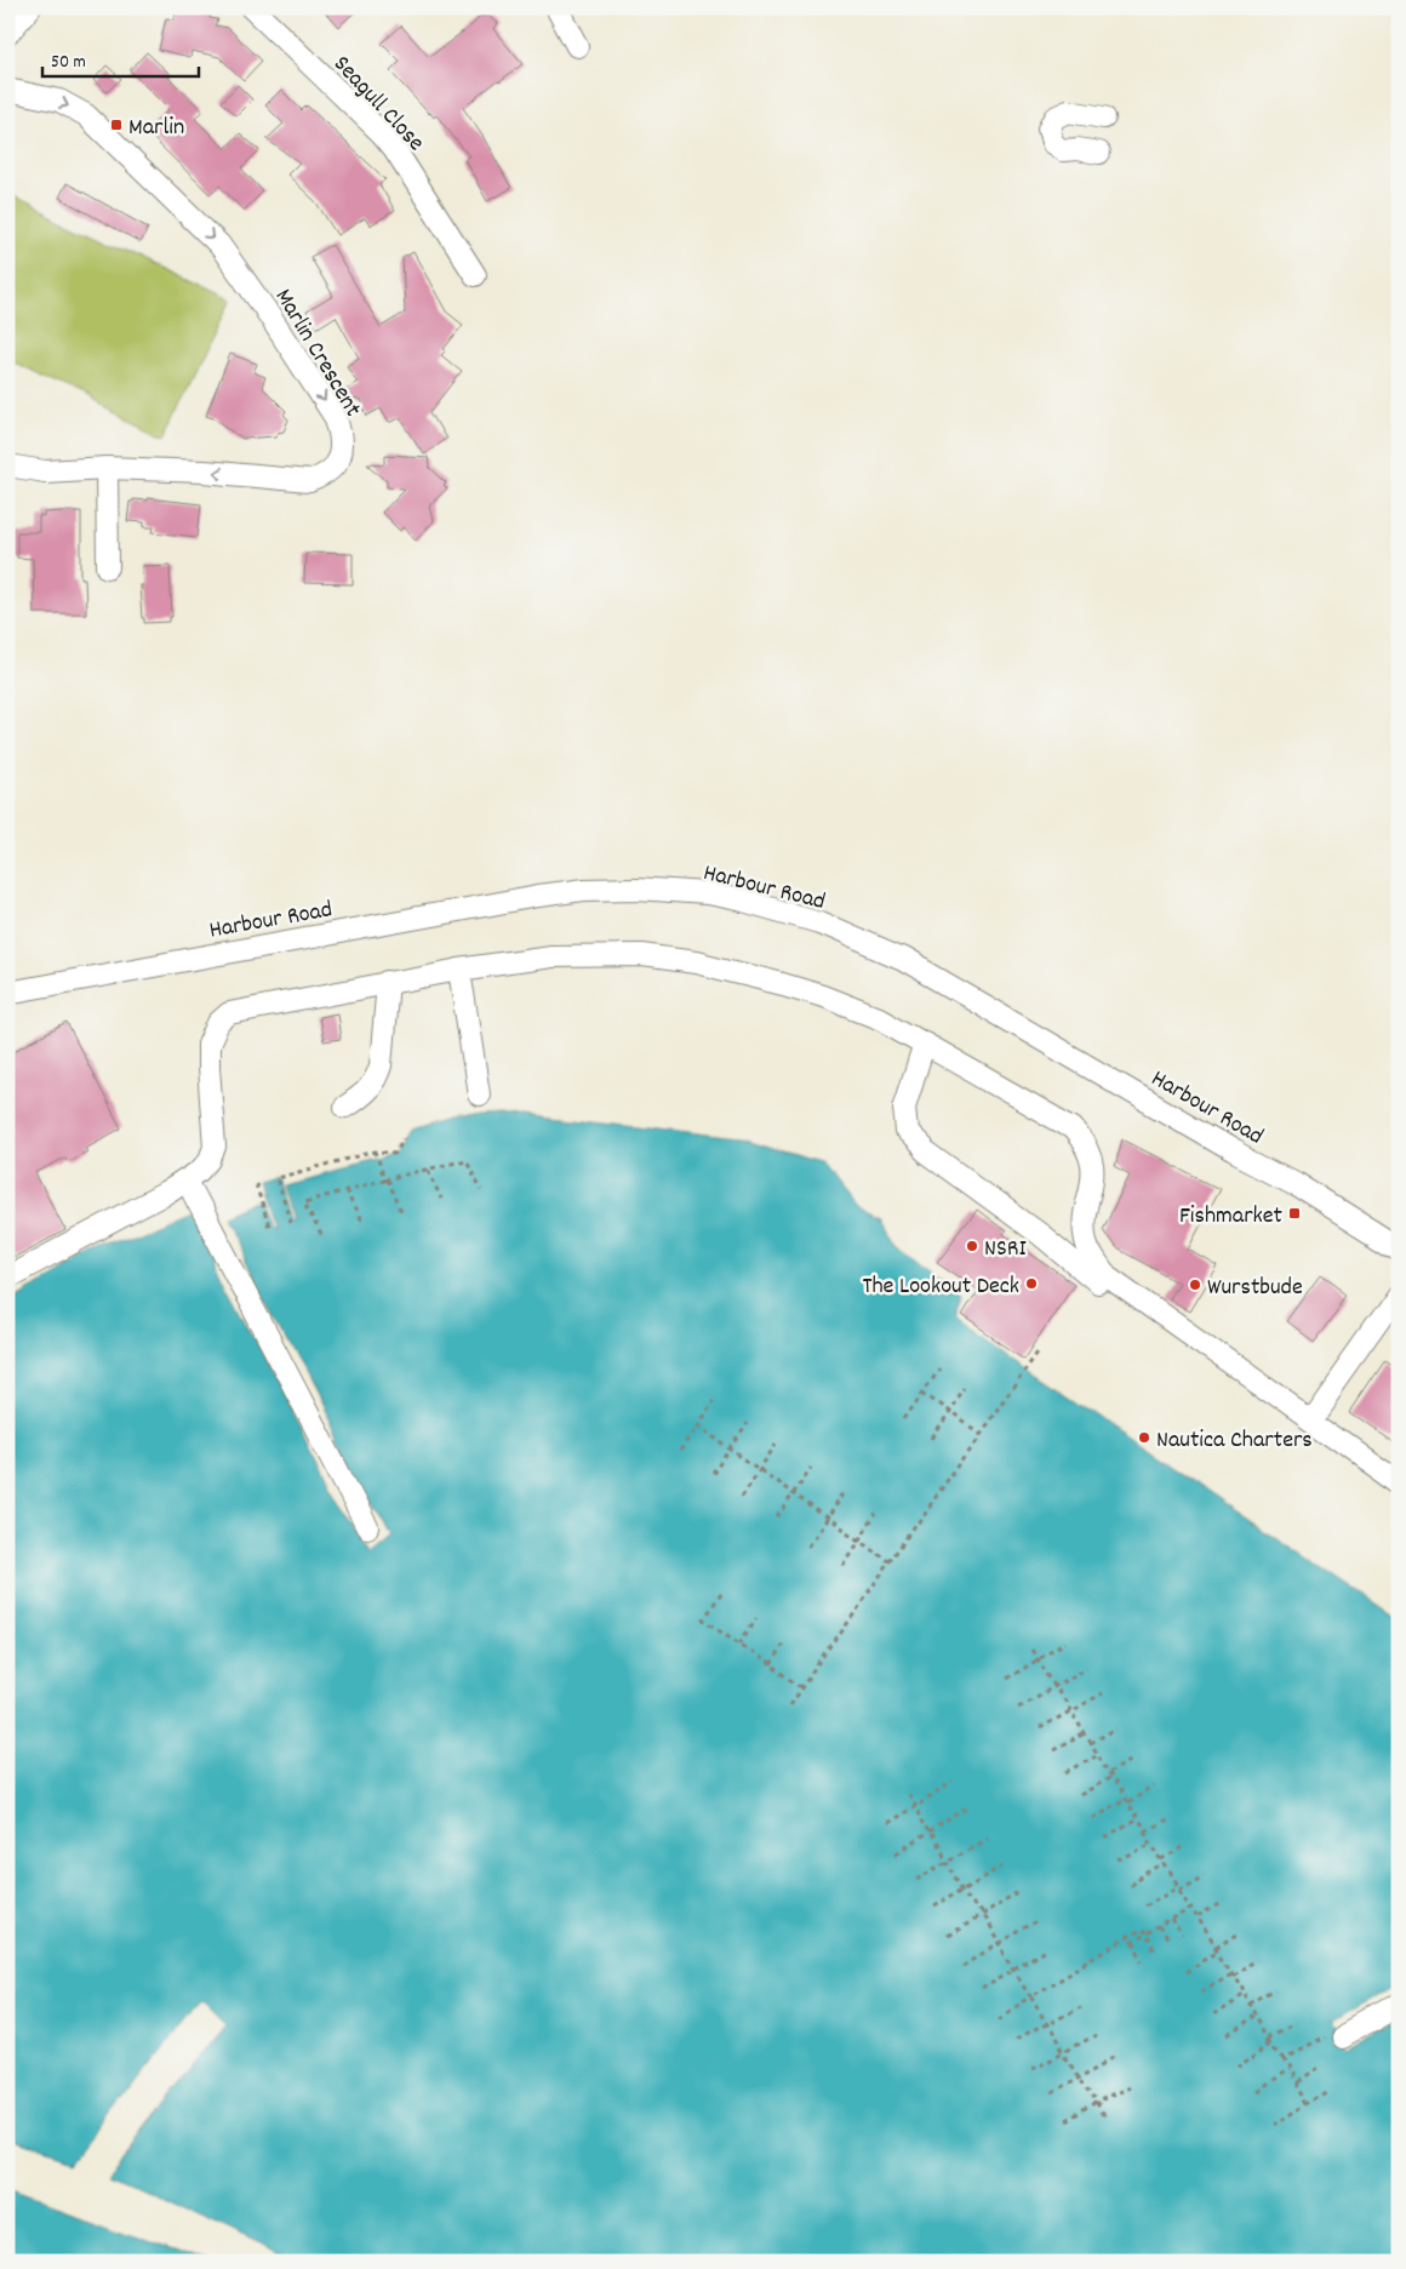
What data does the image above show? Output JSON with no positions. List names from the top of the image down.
{
  "streets": {
    "street": ["Seagull Close", "Marlin Crescent", "Harbour Road"]
  },
  "places": {
    "transit": ["Marlin", "Fishmarket"],
    "other": [
      "NSRI",
      "The Lookout Deck",
      "Wurstbude",
      "Nautica Charters"
    ]
  },
  "scale_bar": "50 m"
}
